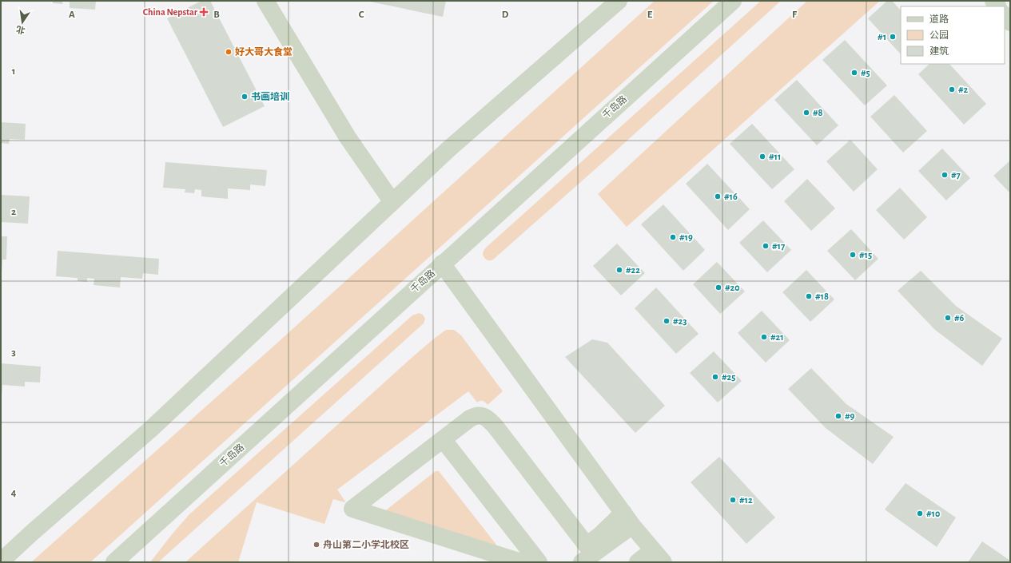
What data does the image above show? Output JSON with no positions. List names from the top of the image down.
{
  "streets": {
    "street": ["千岛路"]
  },
  "places": {
    "health": ["China Nepstar"],
    "other": [
      "#1",
      "好大哥大食堂",
      "#5",
      "#2",
      "书画培训",
      "#8",
      "#11",
      "#7",
      "#16",
      "#19",
      "#17",
      "#15",
      "#22",
      "#20",
      "#18",
      "#6",
      "#23",
      "#21",
      "#25",
      "#9",
      "#12",
      "#10",
      "舟山第二小学北校区"
    ]
  },
  "legend": ["道路", "公园", "建筑"],
  "north": "bottom",
  "grid": {
    "columns": [
      "A",
      "B",
      "C",
      "D",
      "E",
      "F"
    ],
    "rows": [
      "1",
      "2",
      "3",
      "4"
    ]
  }
}
